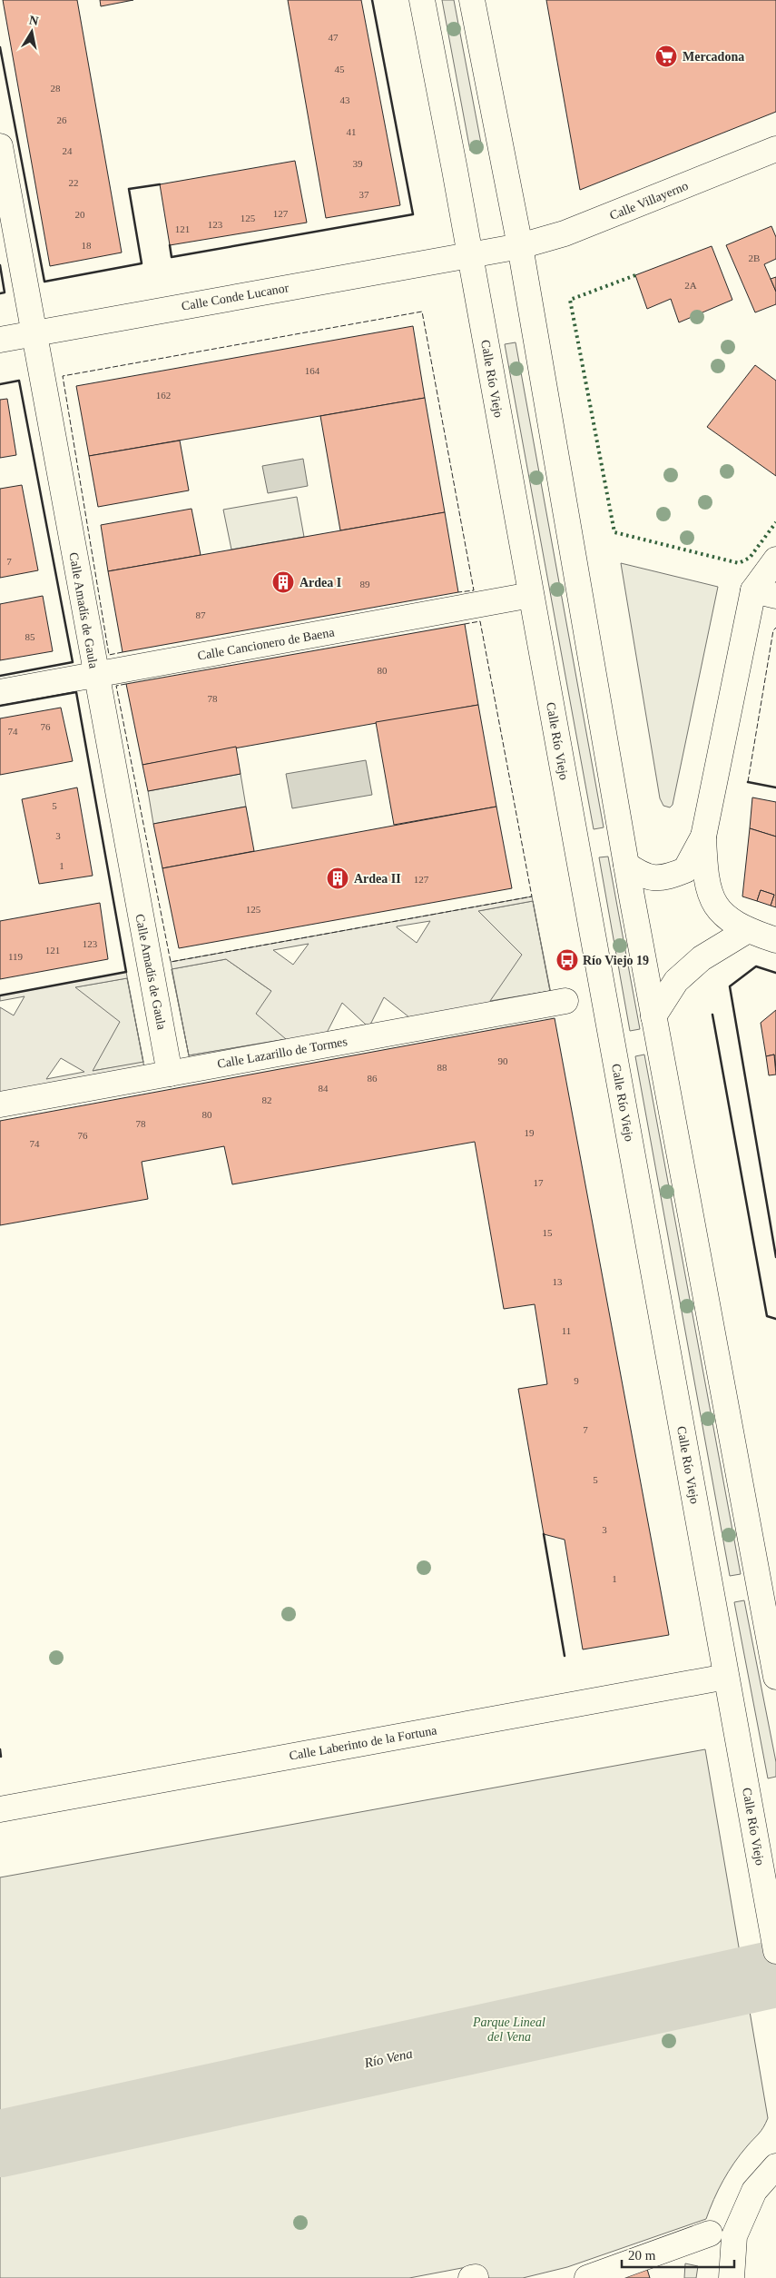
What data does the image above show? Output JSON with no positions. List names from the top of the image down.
{
  "streets": {
    "street": [
      "Calle Villayerno",
      "Calle Conde Lucanor",
      "Calle Río Viejo",
      "Calle Amadís de Gaula",
      "Calle Cancionero de Baena",
      "Calle Lazarillo de Tormes",
      "Calle Laberinto de la Fortuna"
    ]
  },
  "crossings": [
    ["Calle Conde Lucanor", "Calle Río Viejo"],
    ["Calle Conde Lucanor", "Calle Amadís de Gaula"],
    ["Calle Río Viejo", "Calle Cancionero de Baena"],
    ["Calle Río Viejo", "Calle Laberinto de la Fortuna"],
    ["Calle Amadís de Gaula", "Calle Cancionero de Baena"],
    ["Calle Amadís de Gaula", "Calle Lazarillo de Tormes"]
  ],
  "water": ["Río Vena"],
  "parks": ["Parque Lineal del Vena"],
  "places": {
    "supermarket": ["Mercadona"],
    "building": ["Ardea I", "Ardea II"],
    "bus stop": ["Río Viejo 19"]
  },
  "house_numbers": [
    "47",
    "45",
    "28",
    "43",
    "26",
    "41",
    "24",
    "39",
    "22",
    "37",
    "127",
    "20",
    "125",
    "123",
    "121",
    "18",
    "2B",
    "2A",
    "164",
    "162",
    "7",
    "89",
    "87",
    "85",
    "80",
    "78",
    "76",
    "74",
    "5",
    "3",
    "1",
    "127",
    "125",
    "123",
    "121",
    "119",
    "90",
    "88",
    "86",
    "84",
    "82",
    "80",
    "78",
    "19",
    "76",
    "74",
    "17",
    "15",
    "13",
    "11",
    "9",
    "7",
    "5",
    "3",
    "1"
  ],
  "scale_bar": "20 m",
  "north": "top"
}
